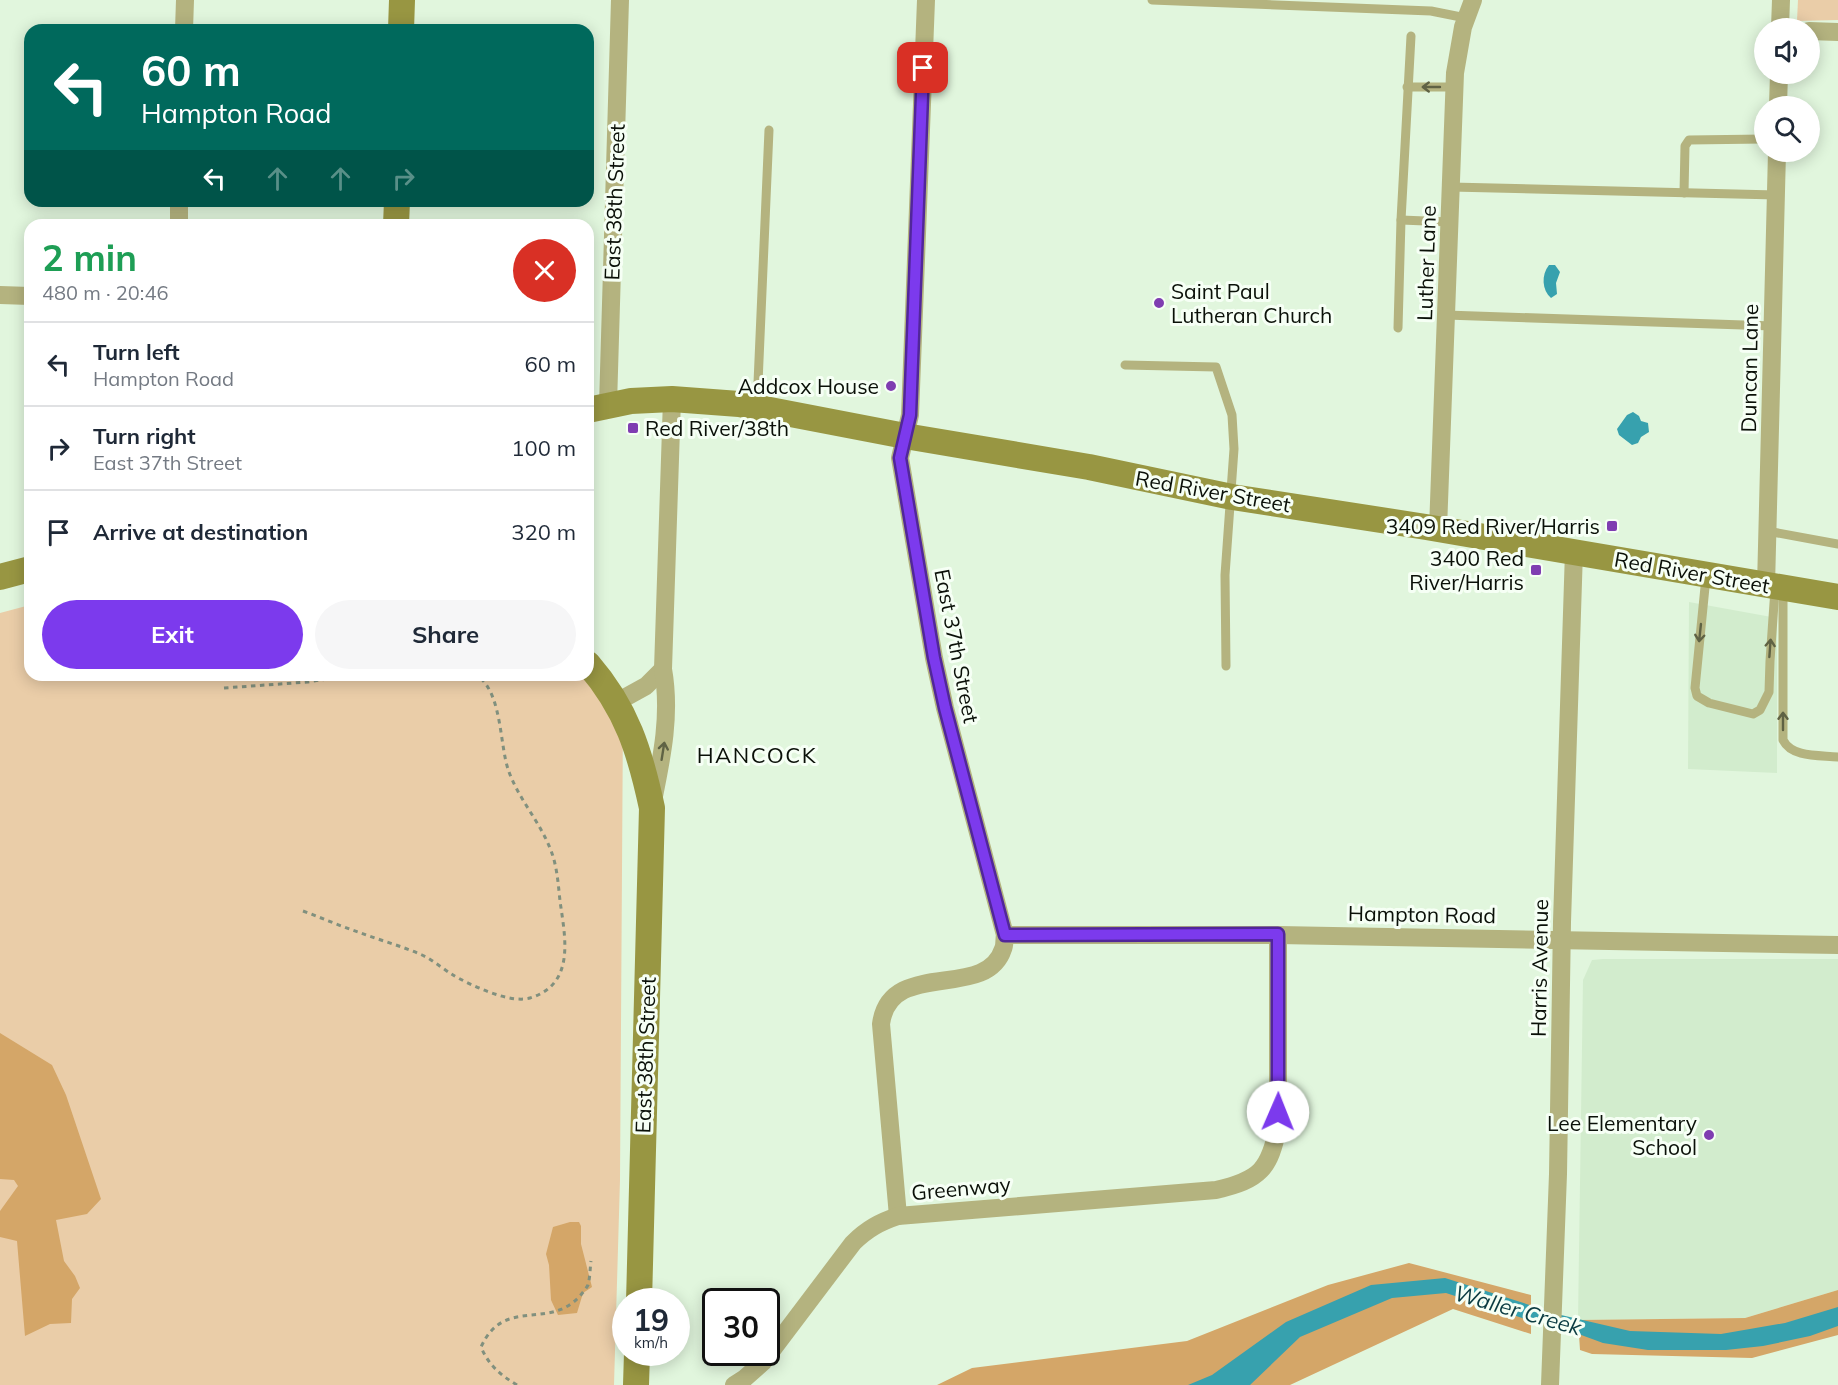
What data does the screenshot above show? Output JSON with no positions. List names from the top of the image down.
{
  "streets": {
    "main road": ["East 38th Street", "Red River Street"],
    "street": [
      "Luther Lane",
      "Duncan Lane",
      "East 37th Street",
      "Hampton Road",
      "Harris Avenue",
      "Greenway"
    ]
  },
  "crossings": [
    ["East 38th Street", "Red River Street"],
    ["Luther Lane", "Red River Street"],
    ["Duncan Lane", "Red River Street"],
    ["Red River Street", "East 37th Street"],
    ["Red River Street", "Harris Avenue"],
    ["East 37th Street", "Hampton Road"],
    ["Hampton Road", "Harris Avenue"],
    ["Hampton Road", "Greenway"]
  ],
  "districts": ["HANCOCK"],
  "water": ["Waller Creek"],
  "places": {
    "other": ["Saint Paul Lutheran Church", "Addcox House", "Lee Elementary School"],
    "transit": ["Red River/38th", "3409 Red River/Harris", "3400 Red River/Harris"]
  },
  "page": {
    "turn": ["60 m", "Hampton Road"],
    "heading": ["2 min", "480 m · 20:46"],
    "list": [
      {
        "name": "Turn left",
        "note": "Hampton Road",
        "value": "60 m"
      },
      {
        "name": "Turn right",
        "note": "East 37th Street",
        "value": "100 m"
      },
      {
        "name": "Arrive at destination",
        "value": "320 m"
      }
    ],
    "buttons": ["Exit", "Share"],
    "speed": "19 km/h",
    "limit": "30"
  }
}
